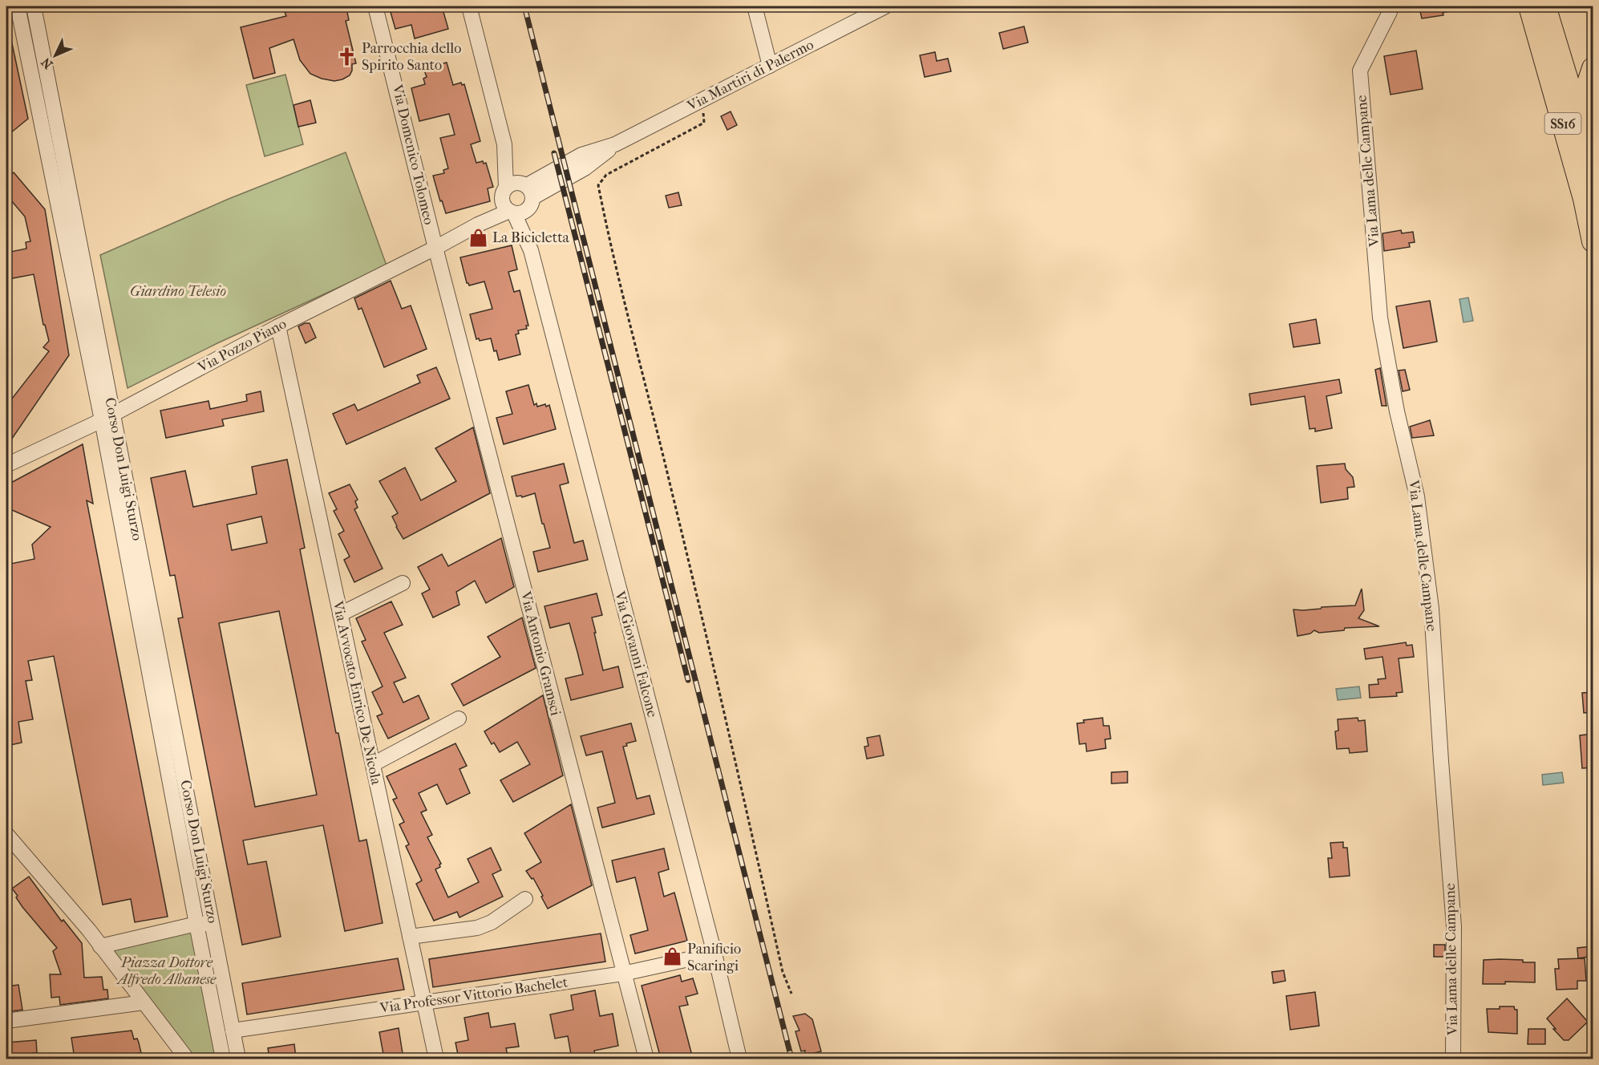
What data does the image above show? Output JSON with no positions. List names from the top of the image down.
{
  "streets": {
    "highway": ["SS16"],
    "street": [
      "Via Martiri di Palermo",
      "Via Domenico Tolomeo",
      "Via Lama delle Campane",
      "Via Pozzo Piano",
      "Corso Don Luigi Sturzo",
      "Via Antonio Gramsci",
      "Via Giovanni Falcone",
      "Via Avvocato Enrico De Nicola",
      "Via Professor Vittorio Bachelet"
    ]
  },
  "crossings": [
    ["Via Martiri di Palermo", "Via Pozzo Piano"],
    ["Via Domenico Tolomeo", "Via Pozzo Piano"],
    ["Via Domenico Tolomeo", "Via Antonio Gramsci"],
    ["Via Pozzo Piano", "Corso Don Luigi Sturzo"],
    ["Via Pozzo Piano", "Via Antonio Gramsci"],
    ["Via Pozzo Piano", "Via Giovanni Falcone"],
    ["Via Pozzo Piano", "Via Avvocato Enrico De Nicola"],
    ["Via Antonio Gramsci", "Via Professor Vittorio Bachelet"],
    ["Via Giovanni Falcone", "Via Professor Vittorio Bachelet"],
    ["Via Avvocato Enrico De Nicola", "Via Professor Vittorio Bachelet"]
  ],
  "parks": ["Giardino Telesio", "Piazza Dottore Alfredo Albanese"],
  "places": {
    "church": ["Parrocchia dello Spirito Santo"],
    "shop": ["La Bicicletta", "Panificio Scaringi"]
  },
  "north": "bottom left"
}
